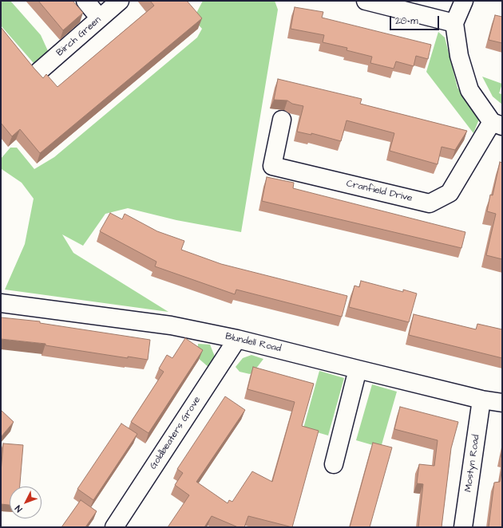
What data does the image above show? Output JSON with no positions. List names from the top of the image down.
{
  "streets": {
    "street": [
      "Birch Green",
      "Cranfield Drive",
      "Blundell Road",
      "Goldbeaters Grove",
      "Mostyn Road"
    ]
  },
  "crossings": [
    ["Blundell Road", "Goldbeaters Grove"],
    ["Blundell Road", "Mostyn Road"]
  ],
  "scale_bar": "20 m",
  "north": "bottom left"
}
